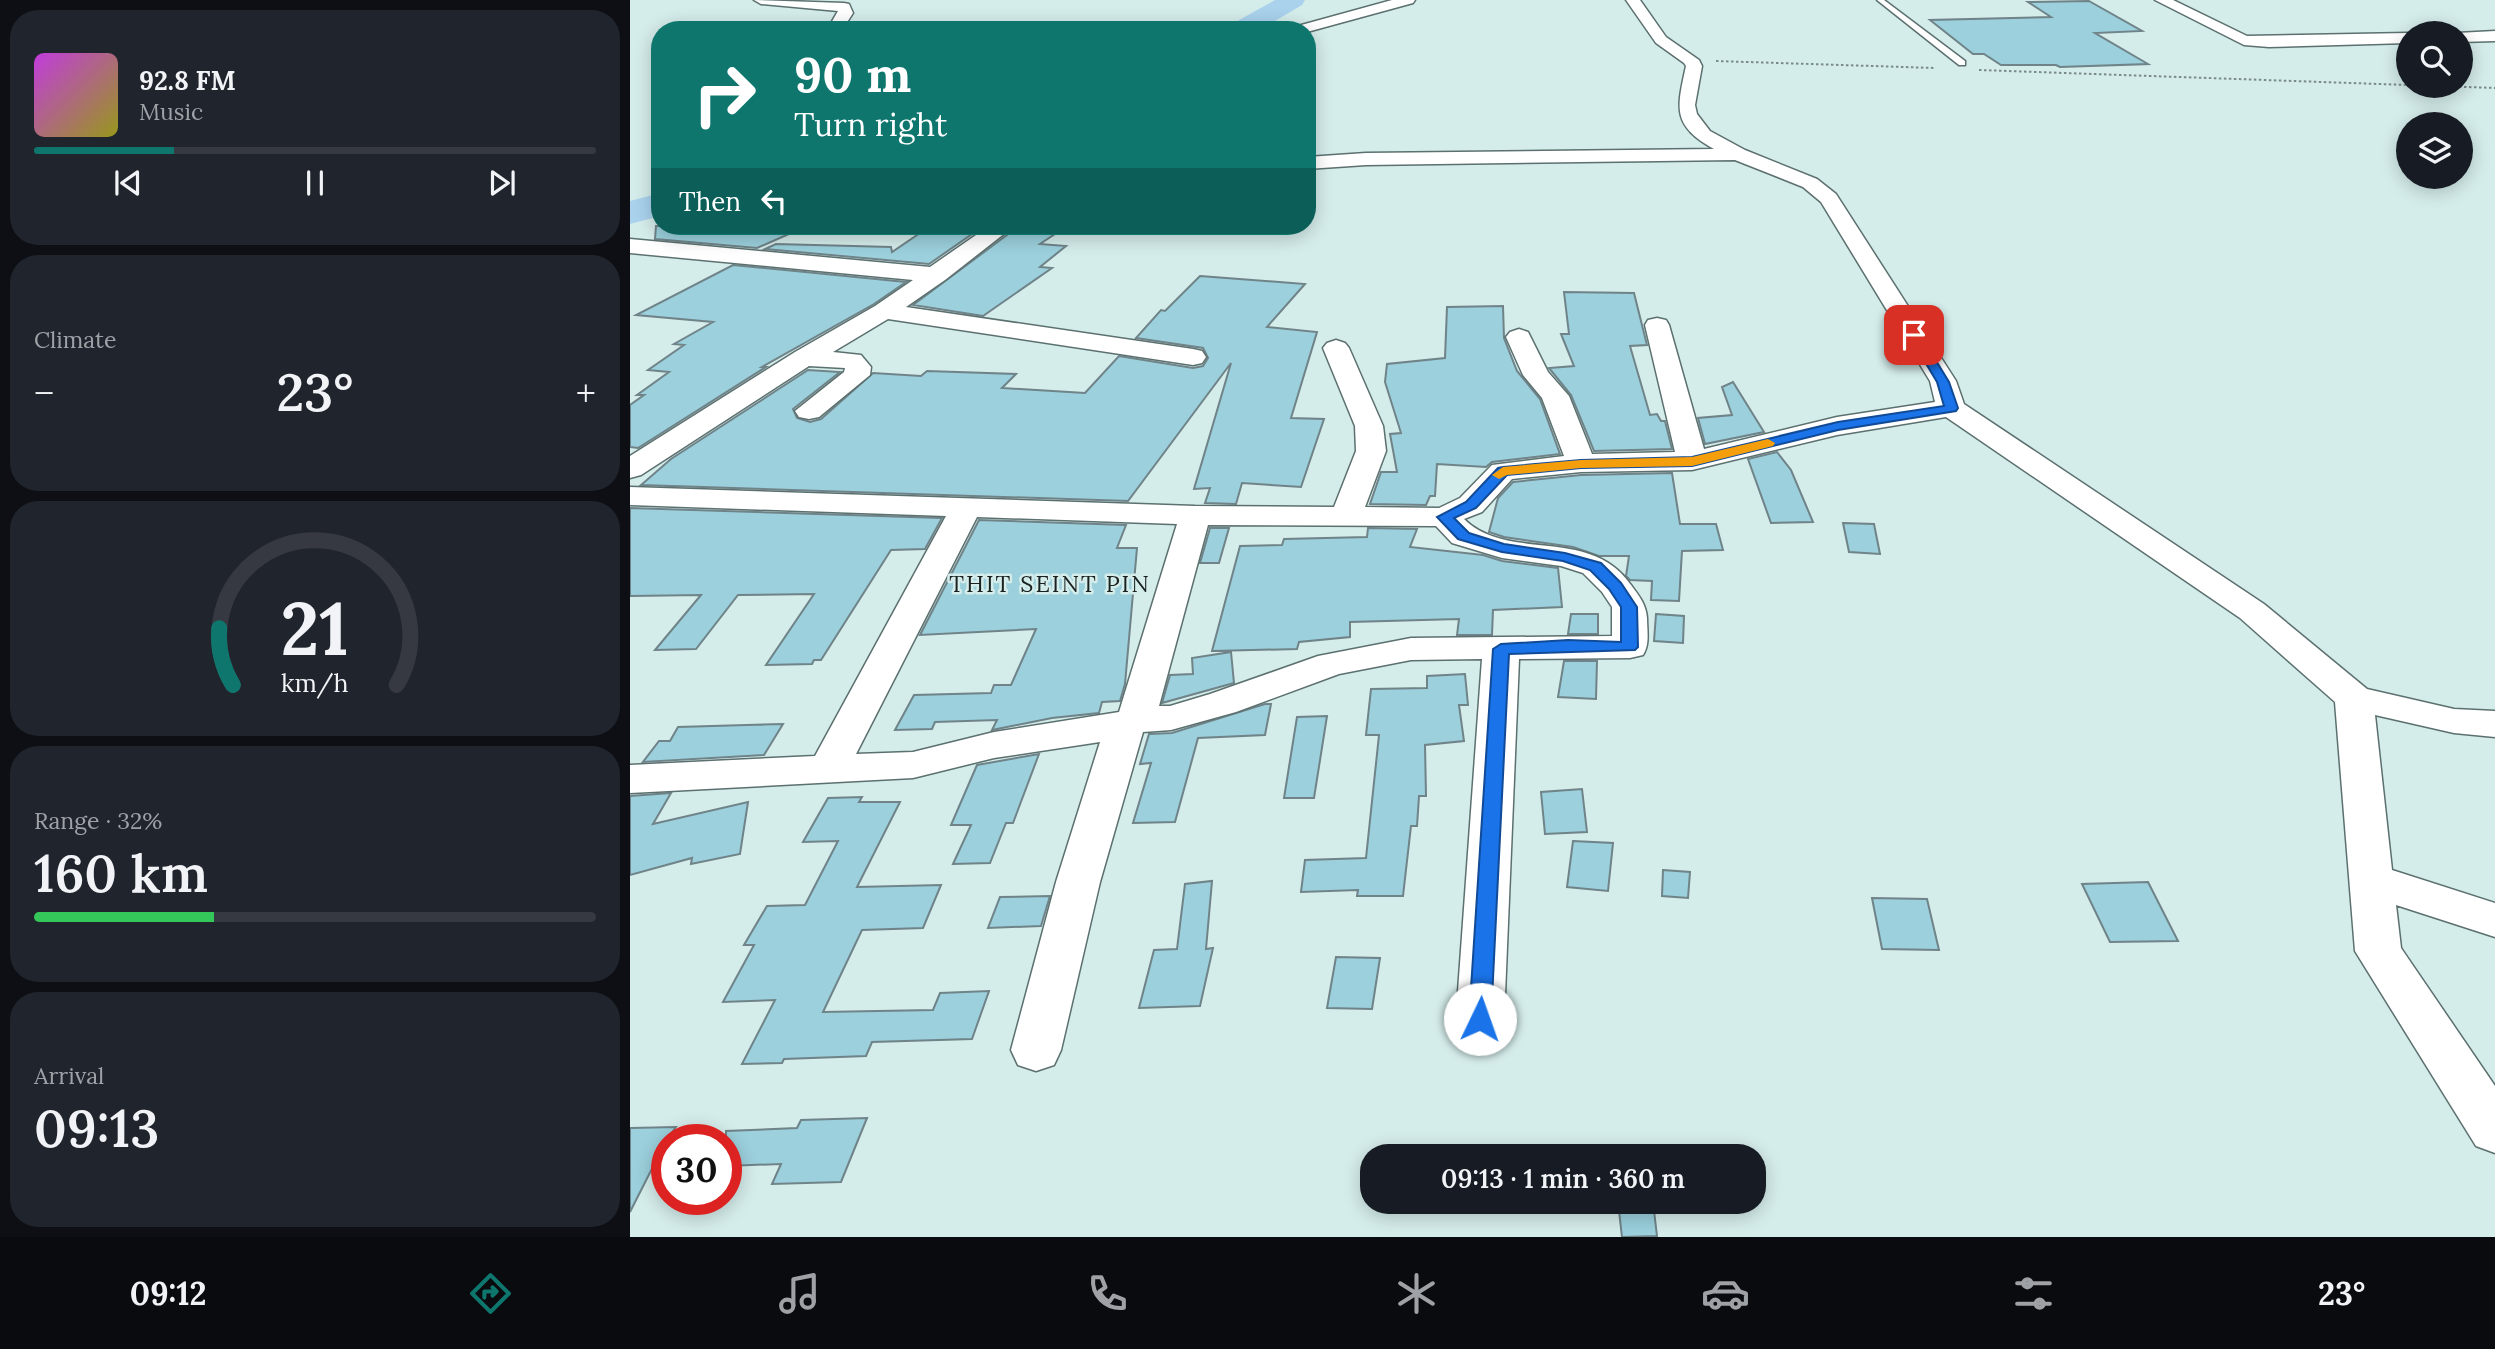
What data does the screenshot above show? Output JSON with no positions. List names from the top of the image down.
{
  "districts": ["THIT SEINT PIN"],
  "page": {
    "turn": ["90 m", "Turn right"],
    "song": ["92.8 FM", "Music"],
    "then": "Then",
    "tile": [
      "Climate",
      ["Range · 32%", "160 km"],
      ["Arrival", "09:13"]
    ],
    "heat": ["−", "23°", "+"],
    "limit": "30",
    "trip": "09:13 · 1 min · 360 m",
    "tabs": ["09:12", "23°"],
    "gauge": ["21", "km/h"]
  }
}
